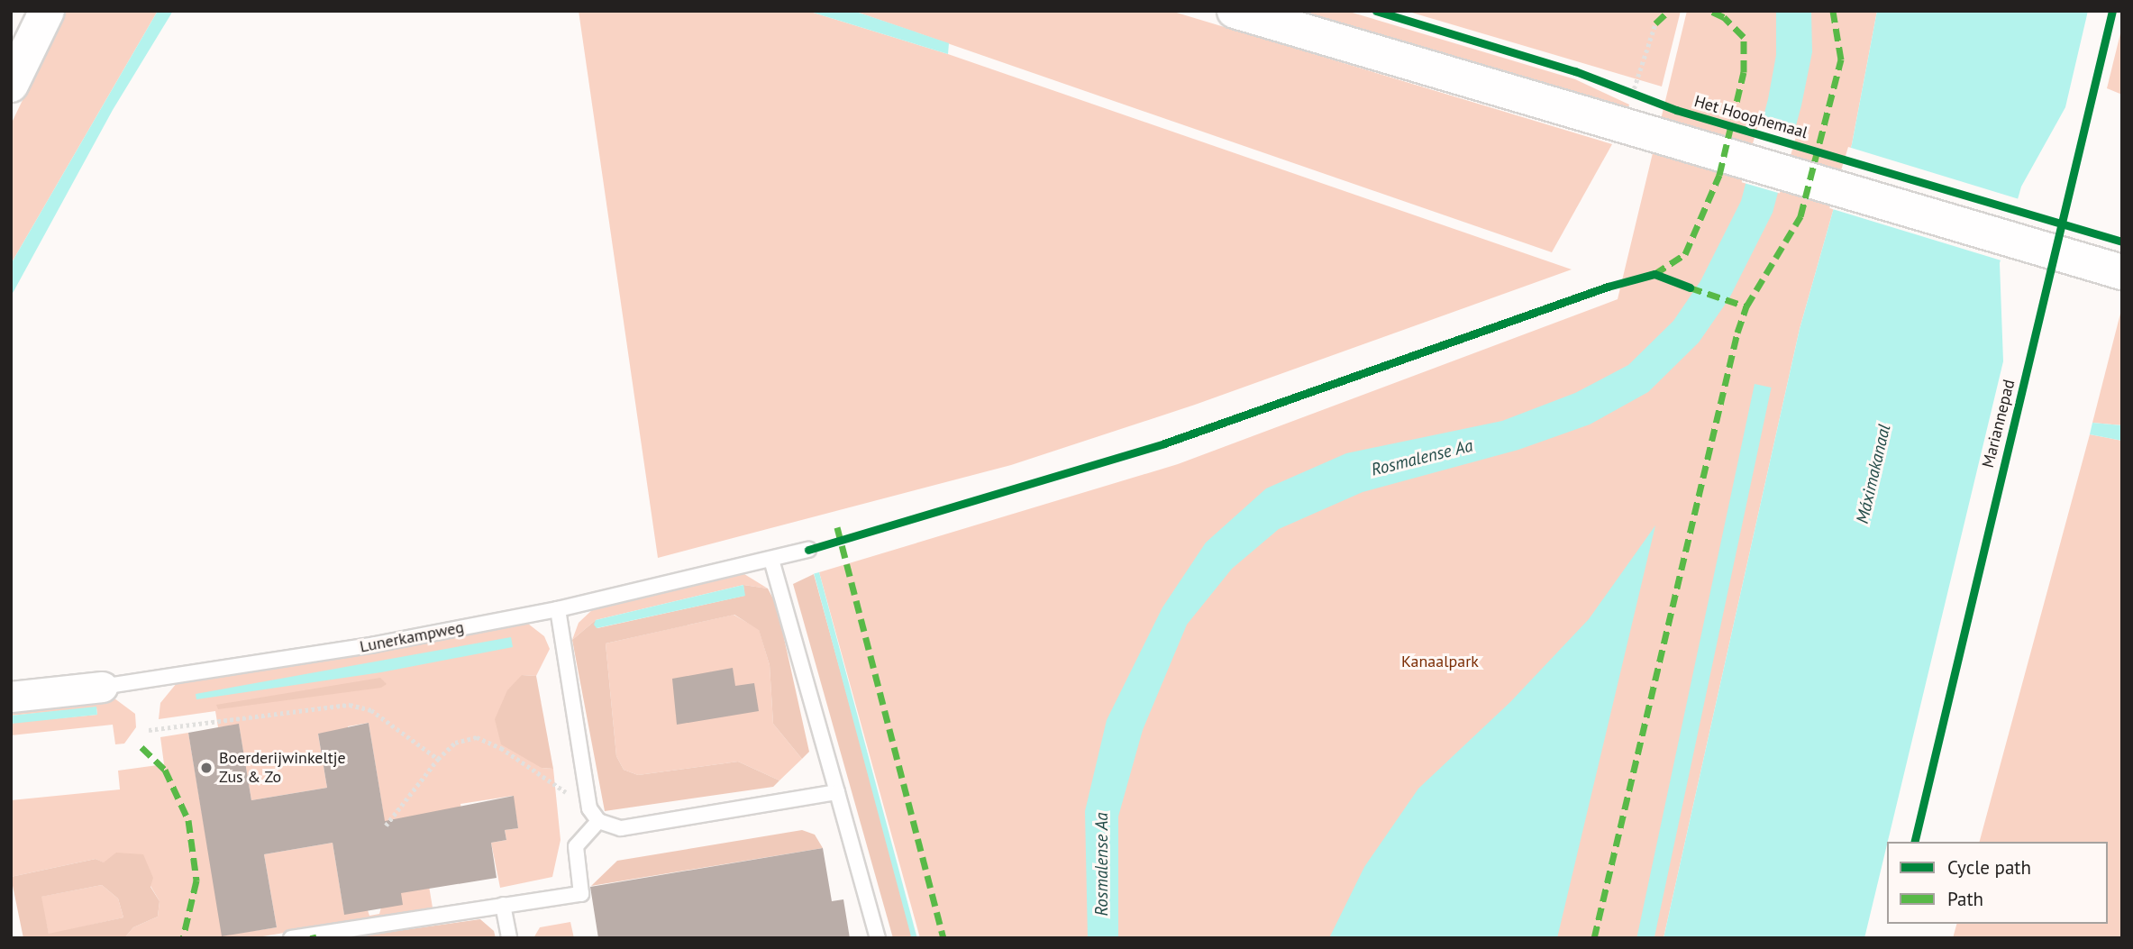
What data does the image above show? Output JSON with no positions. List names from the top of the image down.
{
  "streets": {
    "street": ["Lunerkampweg"],
    "cycle path": ["Het Hooghemaal", "Mariannepad"]
  },
  "water": ["Rosmalense Aa", "Máximakanaal"],
  "parks": ["Kanaalpark"],
  "places": ["Boerderijwinkeltje Zus & Zo"],
  "legend": ["Cycle path", "Path"]
}
